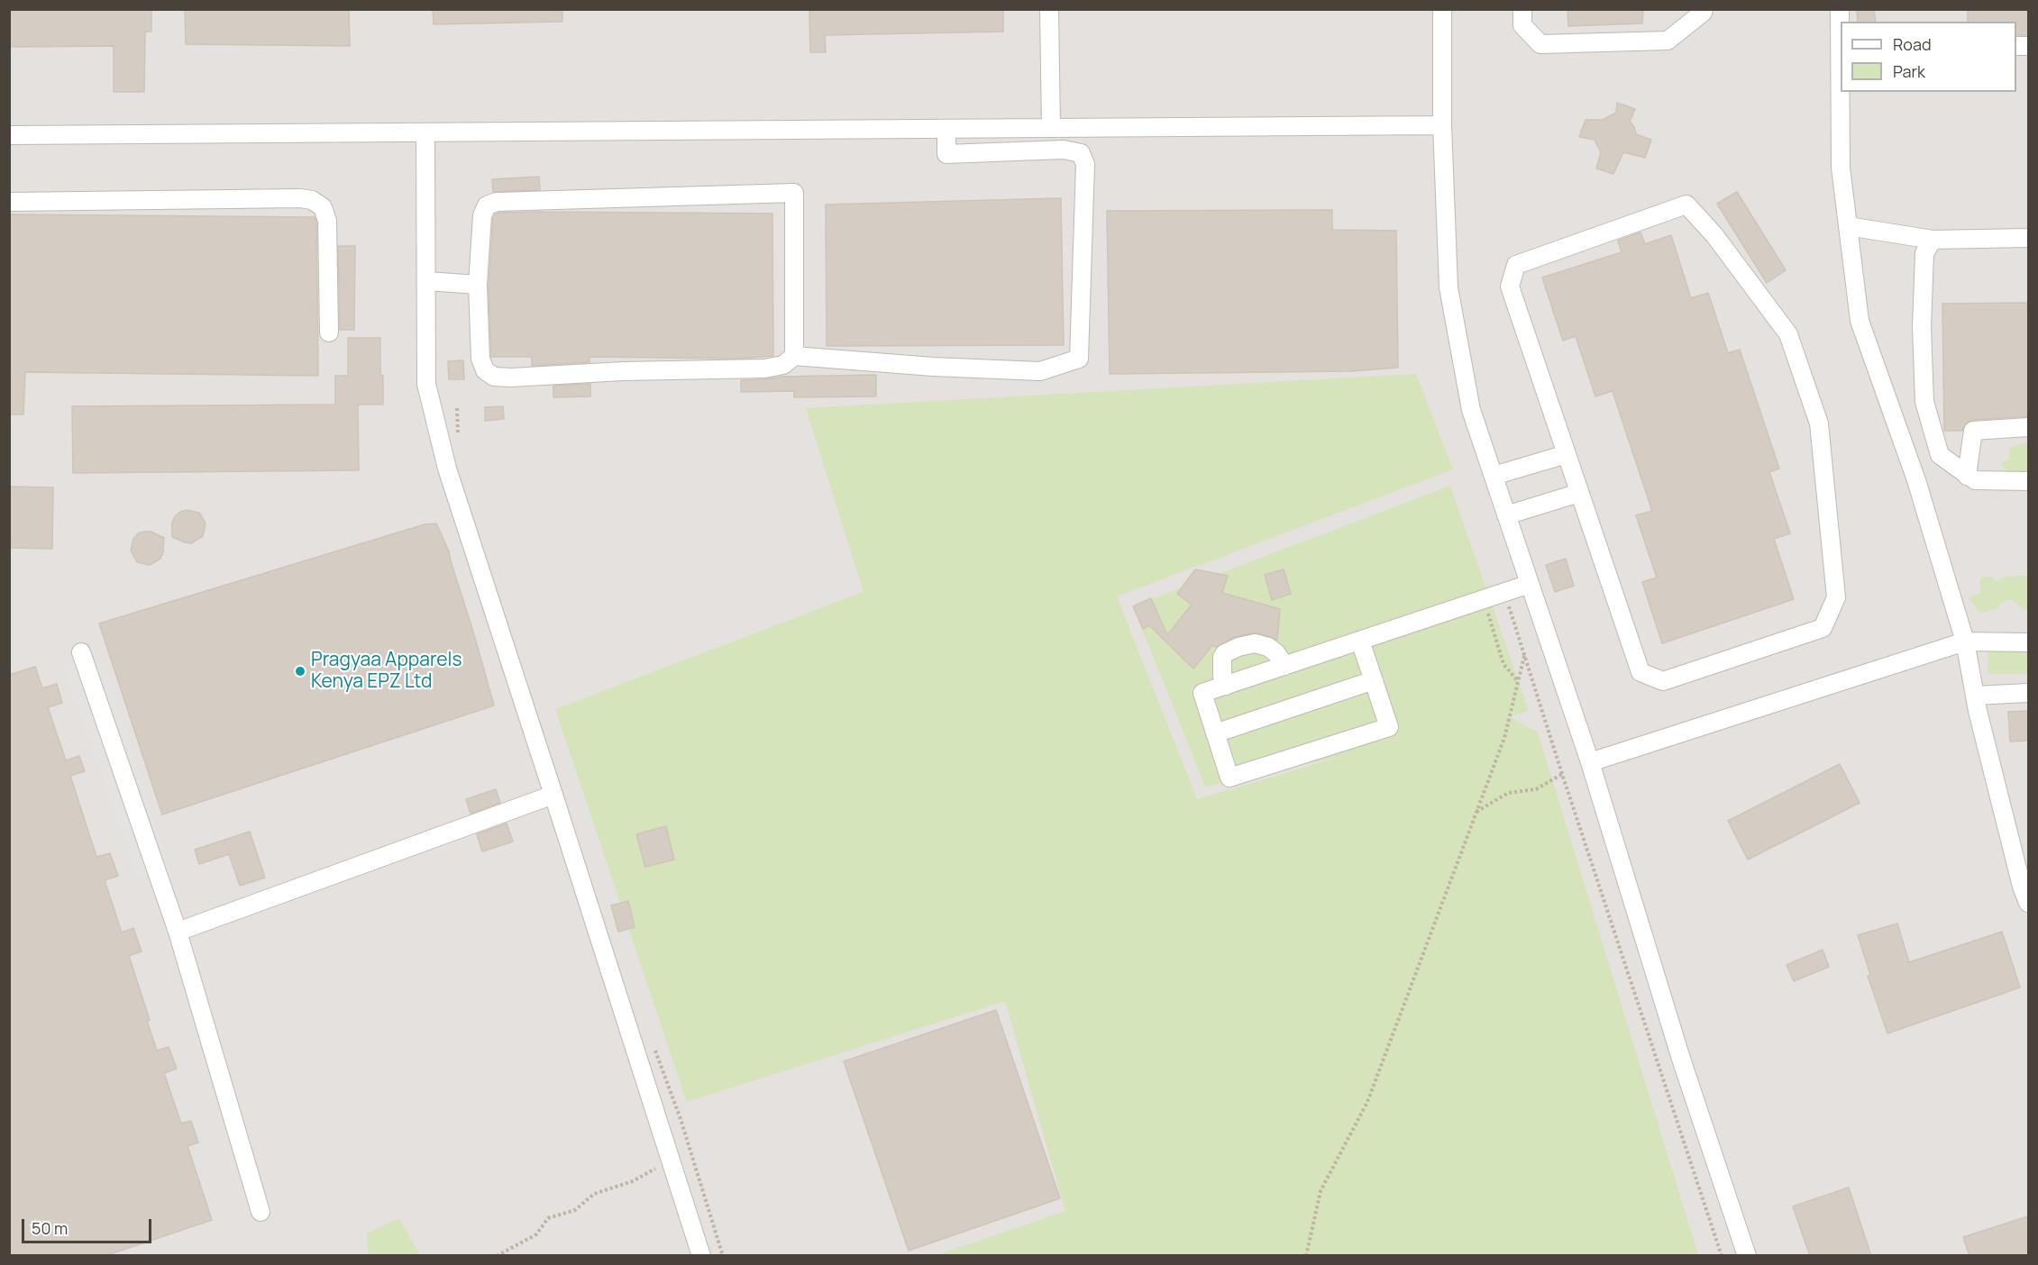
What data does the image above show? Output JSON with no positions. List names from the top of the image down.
{
  "places": ["Pragyaa Apparels Kenya EPZ Ltd"],
  "legend": ["Road", "Park"],
  "scale_bar": "50 m"
}
